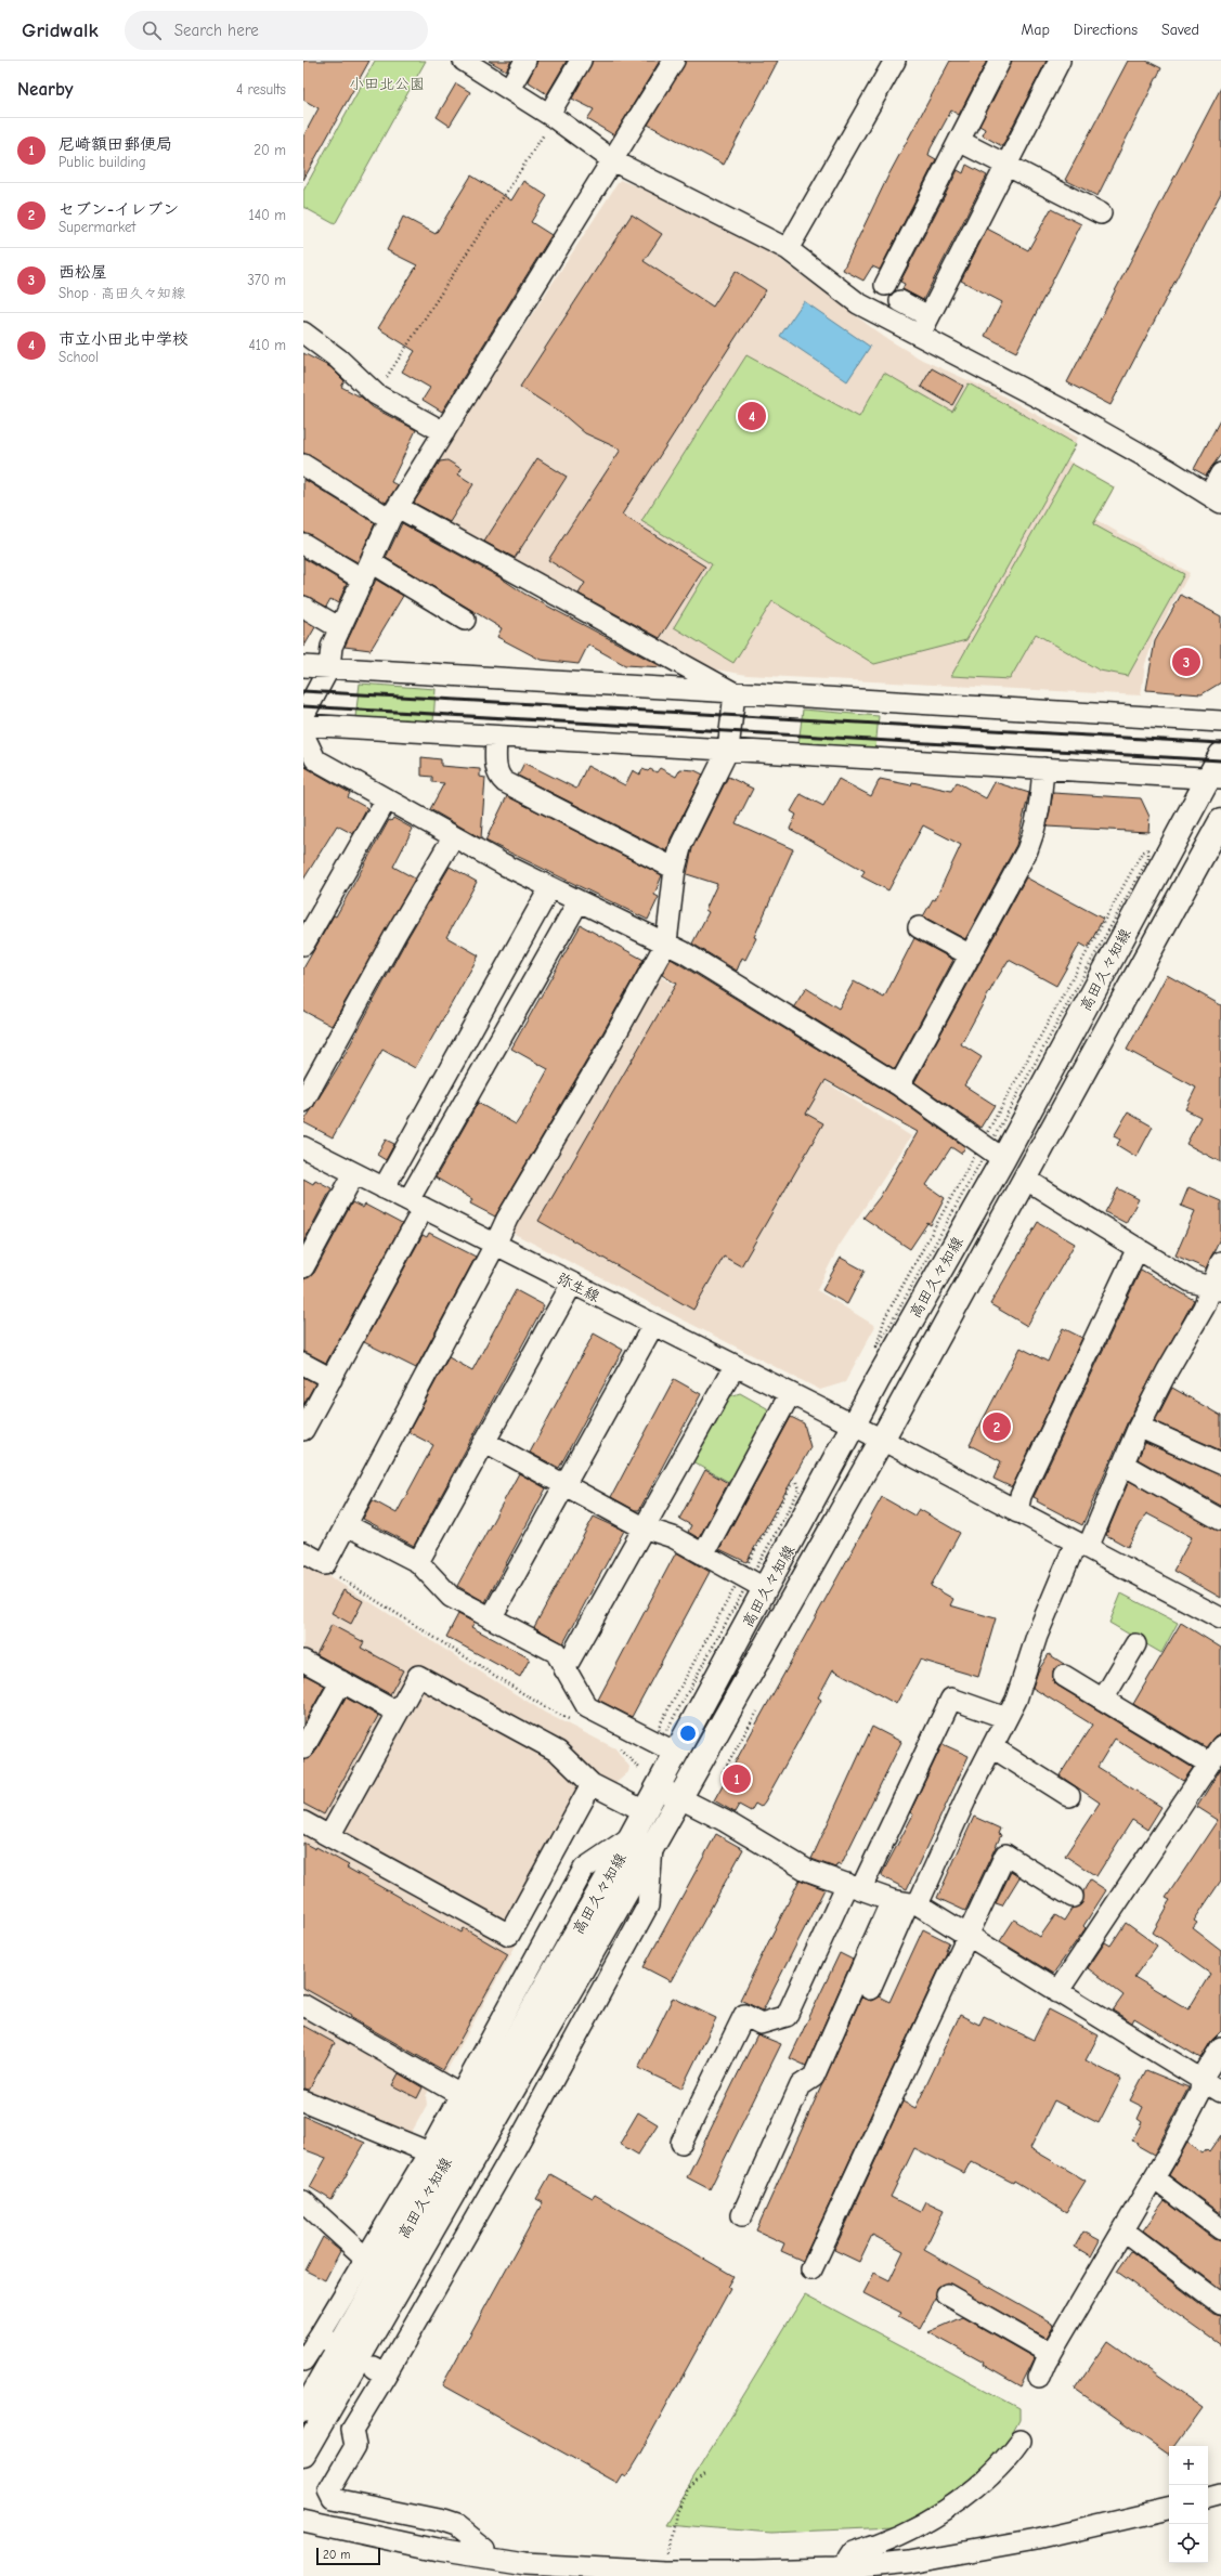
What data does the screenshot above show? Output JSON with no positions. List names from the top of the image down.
{
  "streets": {
    "main road": ["高田久々知線"],
    "street": ["弥生線"]
  },
  "crossings": [
    ["高田久々知線", "弥生線"]
  ],
  "parks": ["小田北公園"],
  "scale_bar": "20 m",
  "page": {
    "header": "Gridwalk",
    "search": "Search here",
    "nav": ["Map", "Directions", "Saved"],
    "heading": ["Nearby", "4 results"],
    "list": [
      {
        "mark": "1",
        "name": "尼崎額田郵便局",
        "note": "Public building",
        "value": "20 m"
      },
      {
        "mark": "2",
        "name": "セブン-イレブン",
        "note": "Supermarket",
        "value": "140 m"
      },
      {
        "mark": "3",
        "name": "西松屋",
        "note": "Shop · 高田久々知線",
        "value": "370 m"
      },
      {
        "mark": "4",
        "name": "市立小田北中学校",
        "note": "School",
        "value": "410 m"
      }
    ],
    "pins": [
      "4",
      "3",
      "2",
      "1"
    ],
    "map_buttons": ["+", "−"],
    "scale": "20 m"
  }
}
